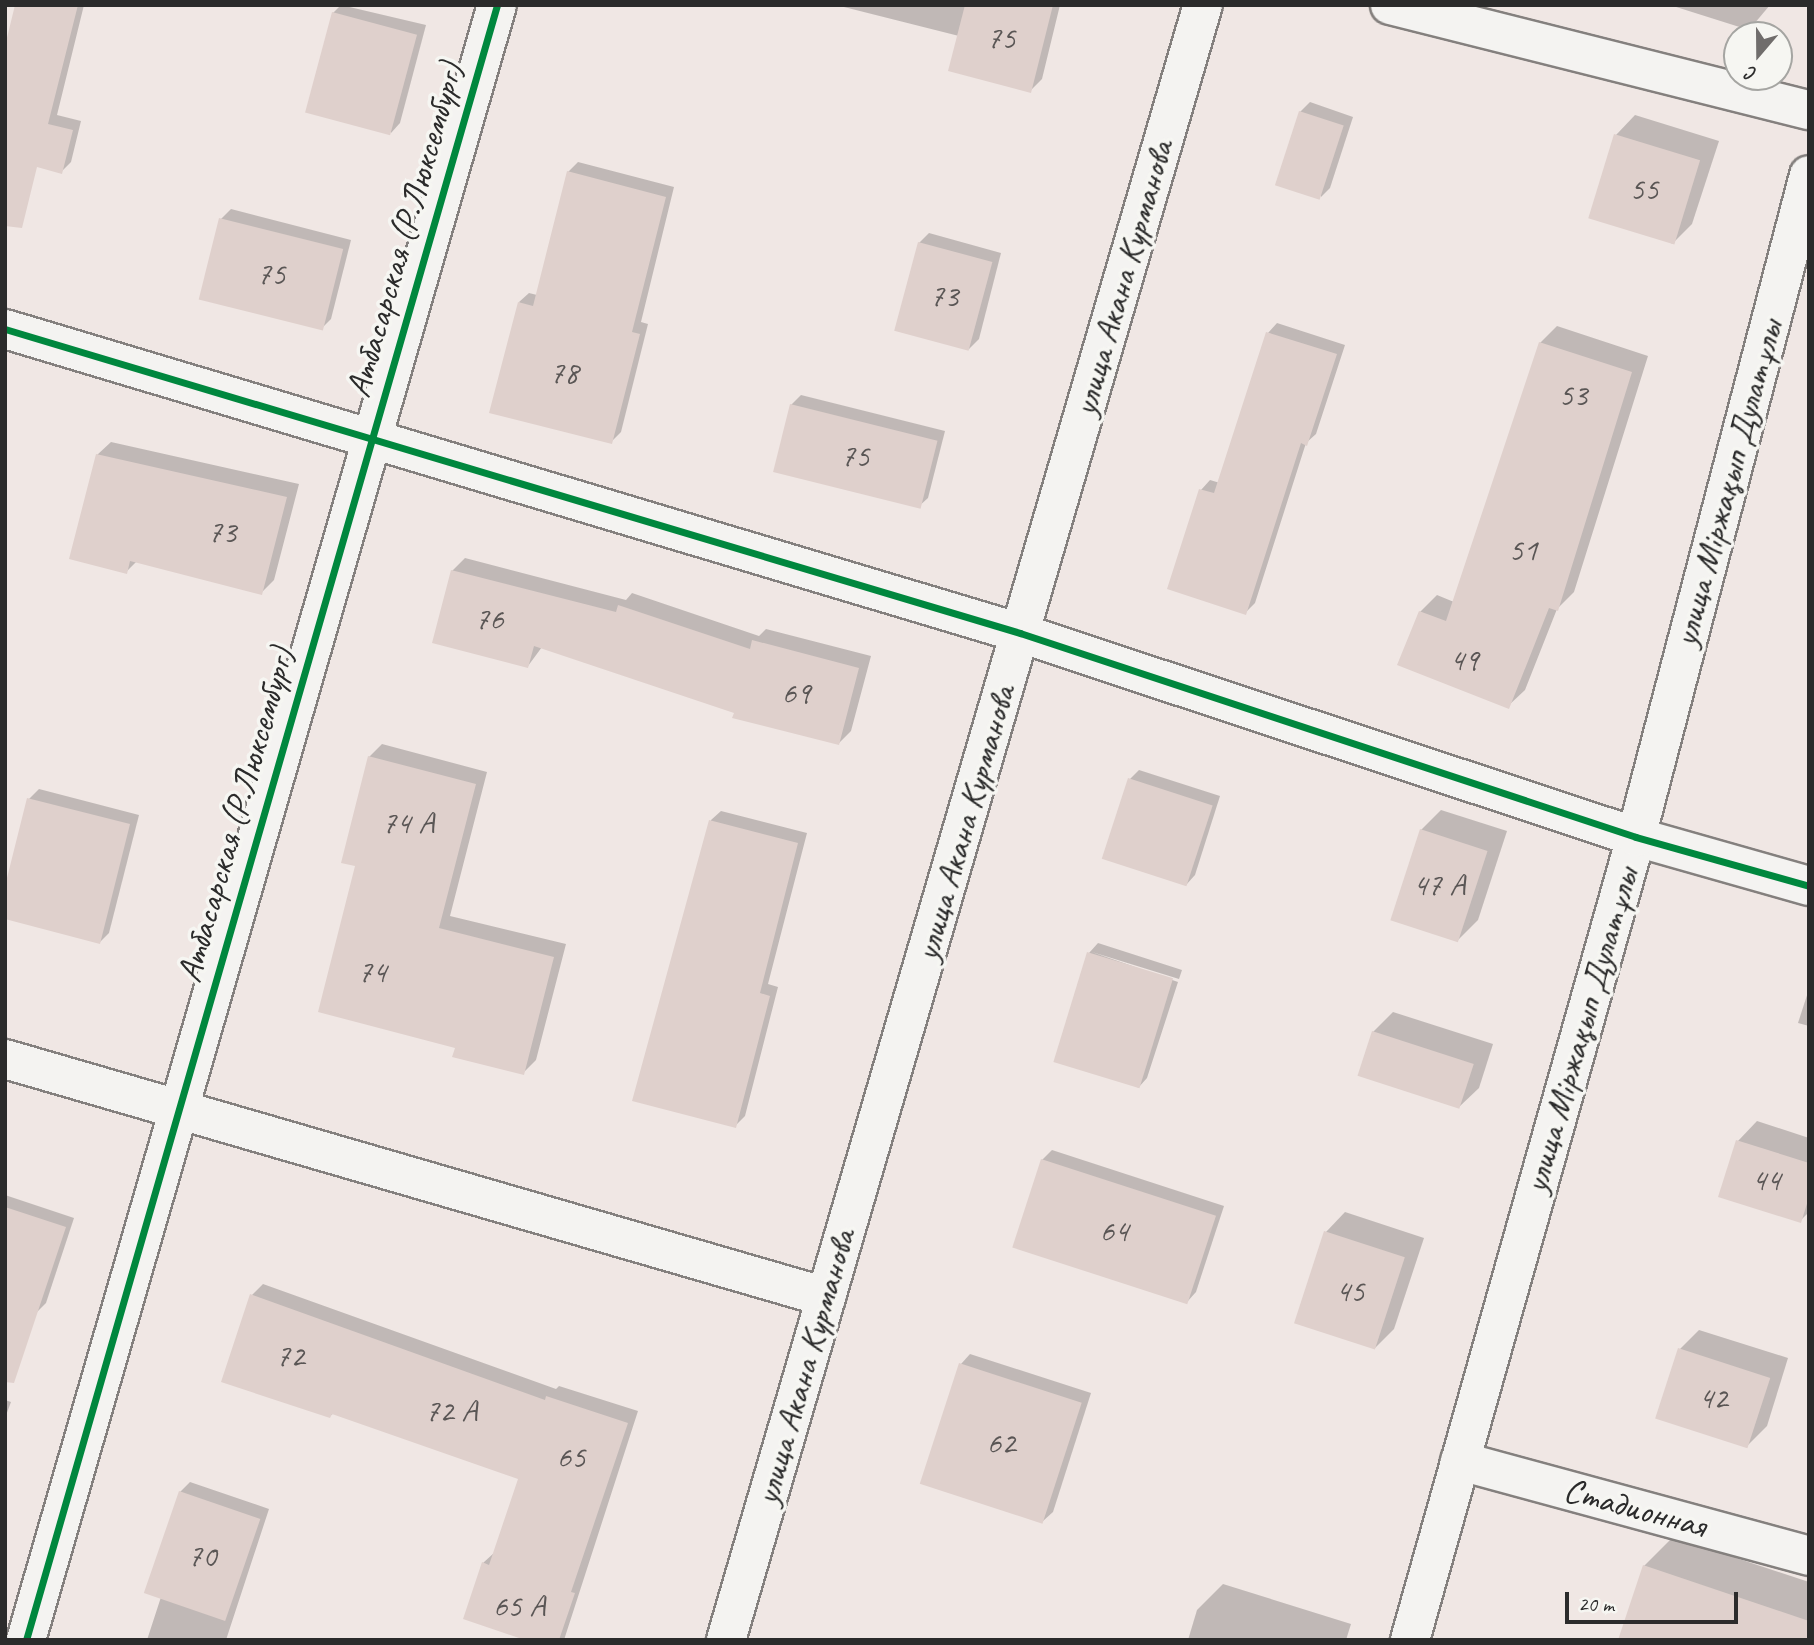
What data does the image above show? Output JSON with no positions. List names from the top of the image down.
{
  "streets": {
    "street": [
      "Атбасарская (Р.Люксембург)",
      "улица Акана Курманова",
      "улица Міржақып Дулатұлы",
      "Стадионная"
    ]
  },
  "crossings": [
    ["улица Міржақып Дулатұлы", "Стадионная"]
  ],
  "house_numbers": [
    "75",
    "55",
    "75",
    "73",
    "78",
    "53",
    "75",
    "73",
    "51",
    "76",
    "49",
    "69",
    "74 А",
    "47 А",
    "74",
    "44",
    "64",
    "45",
    "72",
    "42",
    "72 А",
    "62",
    "65",
    "70",
    "65 А"
  ],
  "scale_bar": "20 m",
  "north": "bottom"
}
